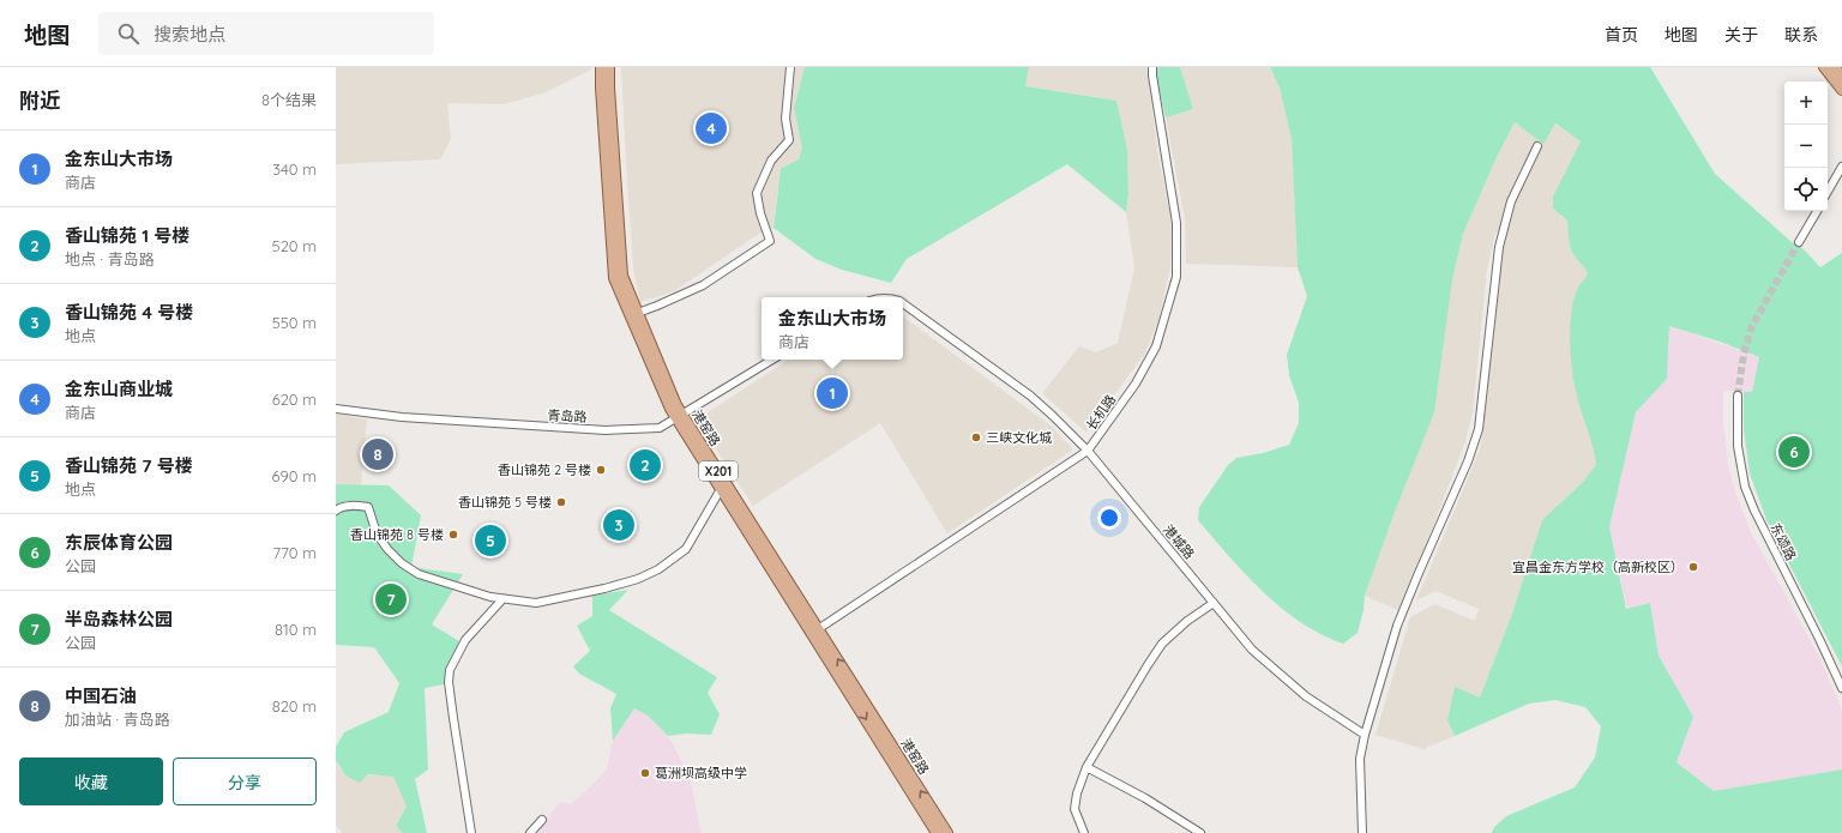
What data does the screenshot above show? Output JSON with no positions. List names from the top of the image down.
{
  "streets": {
    "main road": ["港窑路", "X201"],
    "street": [
      "长机路",
      "青岛路",
      "港城路",
      "东颂路"
    ]
  },
  "crossings": [
    ["长机路", "港窑路"],
    ["长机路", "港城路"],
    ["青岛路", "港窑路"]
  ],
  "places": [
    "三峡文化城",
    "香山锦苑 2 号楼",
    "香山锦苑 5 号楼",
    "香山锦苑 8 号楼",
    "宜昌金东方学校（高新校区）",
    "葛洲坝高级中学"
  ],
  "page": {
    "header": "地图",
    "search": "搜索地点",
    "nav": [
      "首页",
      "地图",
      "关于",
      "联系"
    ],
    "heading": ["附近", "8个结果"],
    "map_buttons": ["+", "−"],
    "pins": [
      "4",
      "1",
      "6",
      "8",
      "2",
      "3",
      "5",
      "7"
    ],
    "list": [
      {
        "mark": "1",
        "name": "金东山大市场",
        "note": "商店",
        "value": "340 m"
      },
      {
        "mark": "2",
        "name": "香山锦苑 1 号楼",
        "note": "地点 · 青岛路",
        "value": "520 m"
      },
      {
        "mark": "3",
        "name": "香山锦苑 4 号楼",
        "note": "地点",
        "value": "550 m"
      },
      {
        "mark": "4",
        "name": "金东山商业城",
        "note": "商店",
        "value": "620 m"
      },
      {
        "mark": "5",
        "name": "香山锦苑 7 号楼",
        "note": "地点",
        "value": "690 m"
      },
      {
        "mark": "6",
        "name": "东辰体育公园",
        "note": "公园",
        "value": "770 m"
      },
      {
        "mark": "7",
        "name": "半岛森林公园",
        "note": "公园",
        "value": "810 m"
      },
      {
        "mark": "8",
        "name": "中国石油",
        "note": "加油站 · 青岛路",
        "value": "820 m"
      }
    ],
    "popup": ["金东山大市场", "商店"],
    "buttons": ["收藏", "分享"]
  }
}
